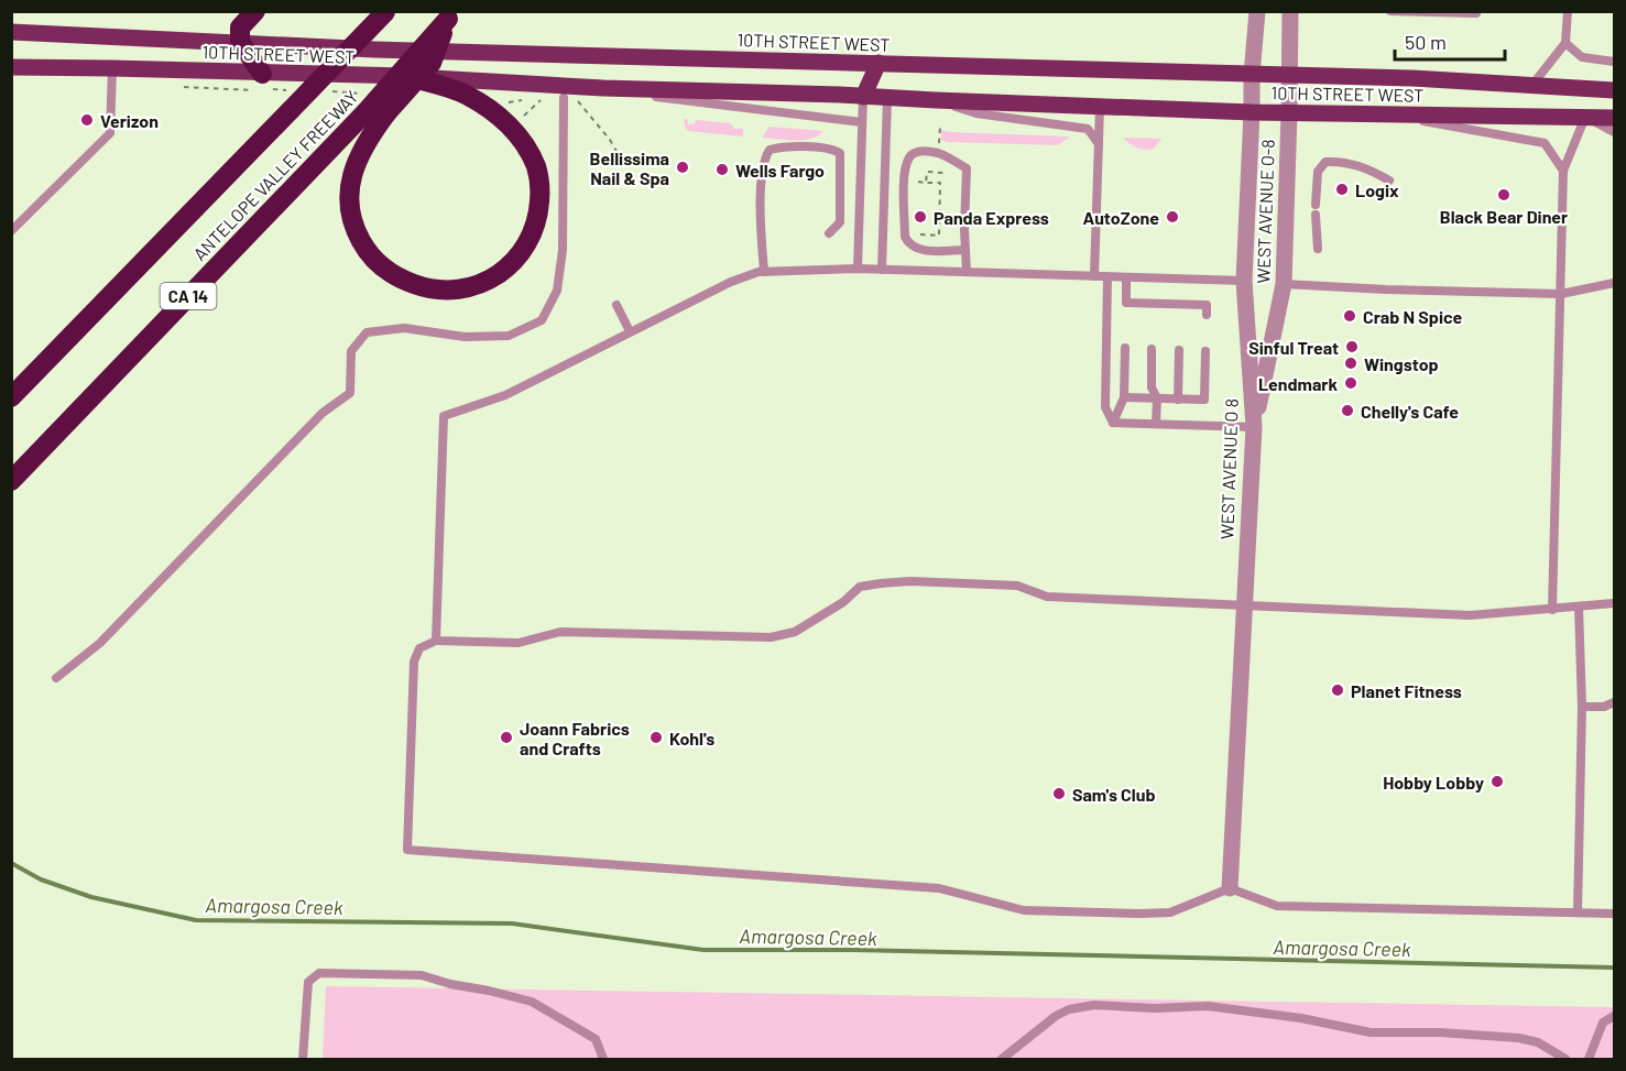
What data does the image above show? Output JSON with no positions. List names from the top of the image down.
{
  "streets": {
    "highway": ["ANTELOPE VALLEY FREEWAY", "CA 14"],
    "main road": ["10TH STREET WEST"],
    "street": ["WEST AVENUE O-8", "WEST AVENUE O 8"]
  },
  "crossings": [
    ["10TH STREET WEST", "WEST AVENUE O-8"],
    ["10TH STREET WEST", "WEST AVENUE O 8"],
    ["WEST AVENUE O-8", "WEST AVENUE O 8"]
  ],
  "water": ["Amargosa Creek"],
  "places": [
    "Verizon",
    "Bellissima Nail & Spa",
    "Wells Fargo",
    "Logix",
    "Black Bear Diner",
    "Panda Express",
    "AutoZone",
    "Crab N Spice",
    "Sinful Treat",
    "Wingstop",
    "Lendmark",
    "Chelly's Cafe",
    "Planet Fitness",
    "Joann Fabrics and Crafts",
    "Kohl's",
    "Hobby Lobby",
    "Sam's Club"
  ],
  "scale_bar": "50 m"
}
